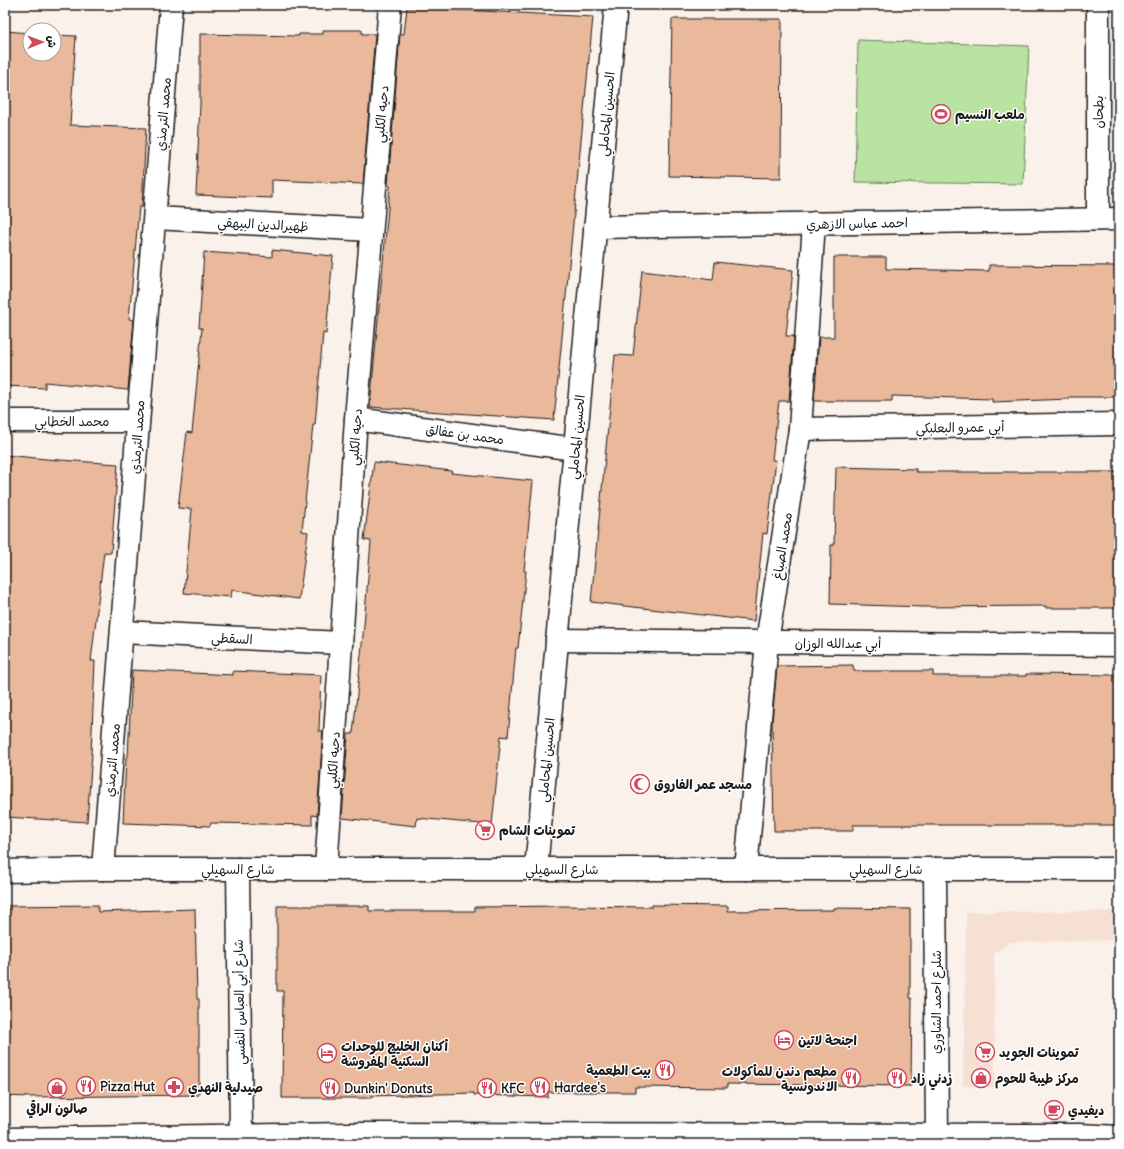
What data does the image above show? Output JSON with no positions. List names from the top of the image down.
{
  "streets": {
    "street": [
      "بطحان",
      "محمد الترمذي",
      "دحيه الكلبي",
      "الحسين المحاملي",
      "احمد عباس الازهري",
      "ظهيرالدين البيهقي",
      "محمد الخطابي",
      "أبي عمرو البعلبكي",
      "محمد بن عفالق",
      "محمد الصباغ",
      "السقطي",
      "أبي عبدالله الوزان",
      "شارع السهيلي",
      "شارع أبي العباس النفسي",
      "شلرع احمد الشاوري"
    ]
  },
  "crossings": [
    ["بطحان", "احمد عباس الازهري"],
    ["محمد الترمذي", "ظهيرالدين البيهقي"],
    ["محمد الترمذي", "محمد الخطابي"],
    ["محمد الترمذي", "السقطي"],
    ["محمد الترمذي", "شارع السهيلي"],
    ["دحيه الكلبي", "ظهيرالدين البيهقي"],
    ["دحيه الكلبي", "محمد بن عفالق"],
    ["دحيه الكلبي", "السقطي"],
    ["دحيه الكلبي", "شارع السهيلي"],
    ["الحسين المحاملي", "احمد عباس الازهري"],
    ["الحسين المحاملي", "محمد بن عفالق"],
    ["الحسين المحاملي", "أبي عبدالله الوزان"],
    ["الحسين المحاملي", "شارع السهيلي"],
    ["احمد عباس الازهري", "محمد الصباغ"],
    ["أبي عمرو البعلبكي", "محمد الصباغ"],
    ["محمد الصباغ", "أبي عبدالله الوزان"],
    ["محمد الصباغ", "شارع السهيلي"],
    ["شارع السهيلي", "شارع أبي العباس النفسي"],
    ["شارع السهيلي", "شلرع احمد الشاوري"]
  ],
  "places": {
    "sports": ["ملعب النسيم"],
    "mosque": ["مسجد عمر الفاروق"],
    "supermarket": ["تموينات الشام", "تموينات الجويد"],
    "hotel": ["اجنحة لاتين", "أكنان الخليج للوحدات السكنية المفروشة"],
    "restaurant": [
      "بيت الطعمية",
      "مطعم دندن للمأكولات الاندونسية",
      "زدني زاد",
      "Pizza Hut",
      "Hardee's",
      "Dunkin' Donuts",
      "KFC"
    ],
    "shop": ["مركز طيبة للحوم", "صالون الراقي"],
    "pharmacy": ["صيدلية النهدي"],
    "cafe": ["ديفيدي"]
  },
  "north": "right"
}
